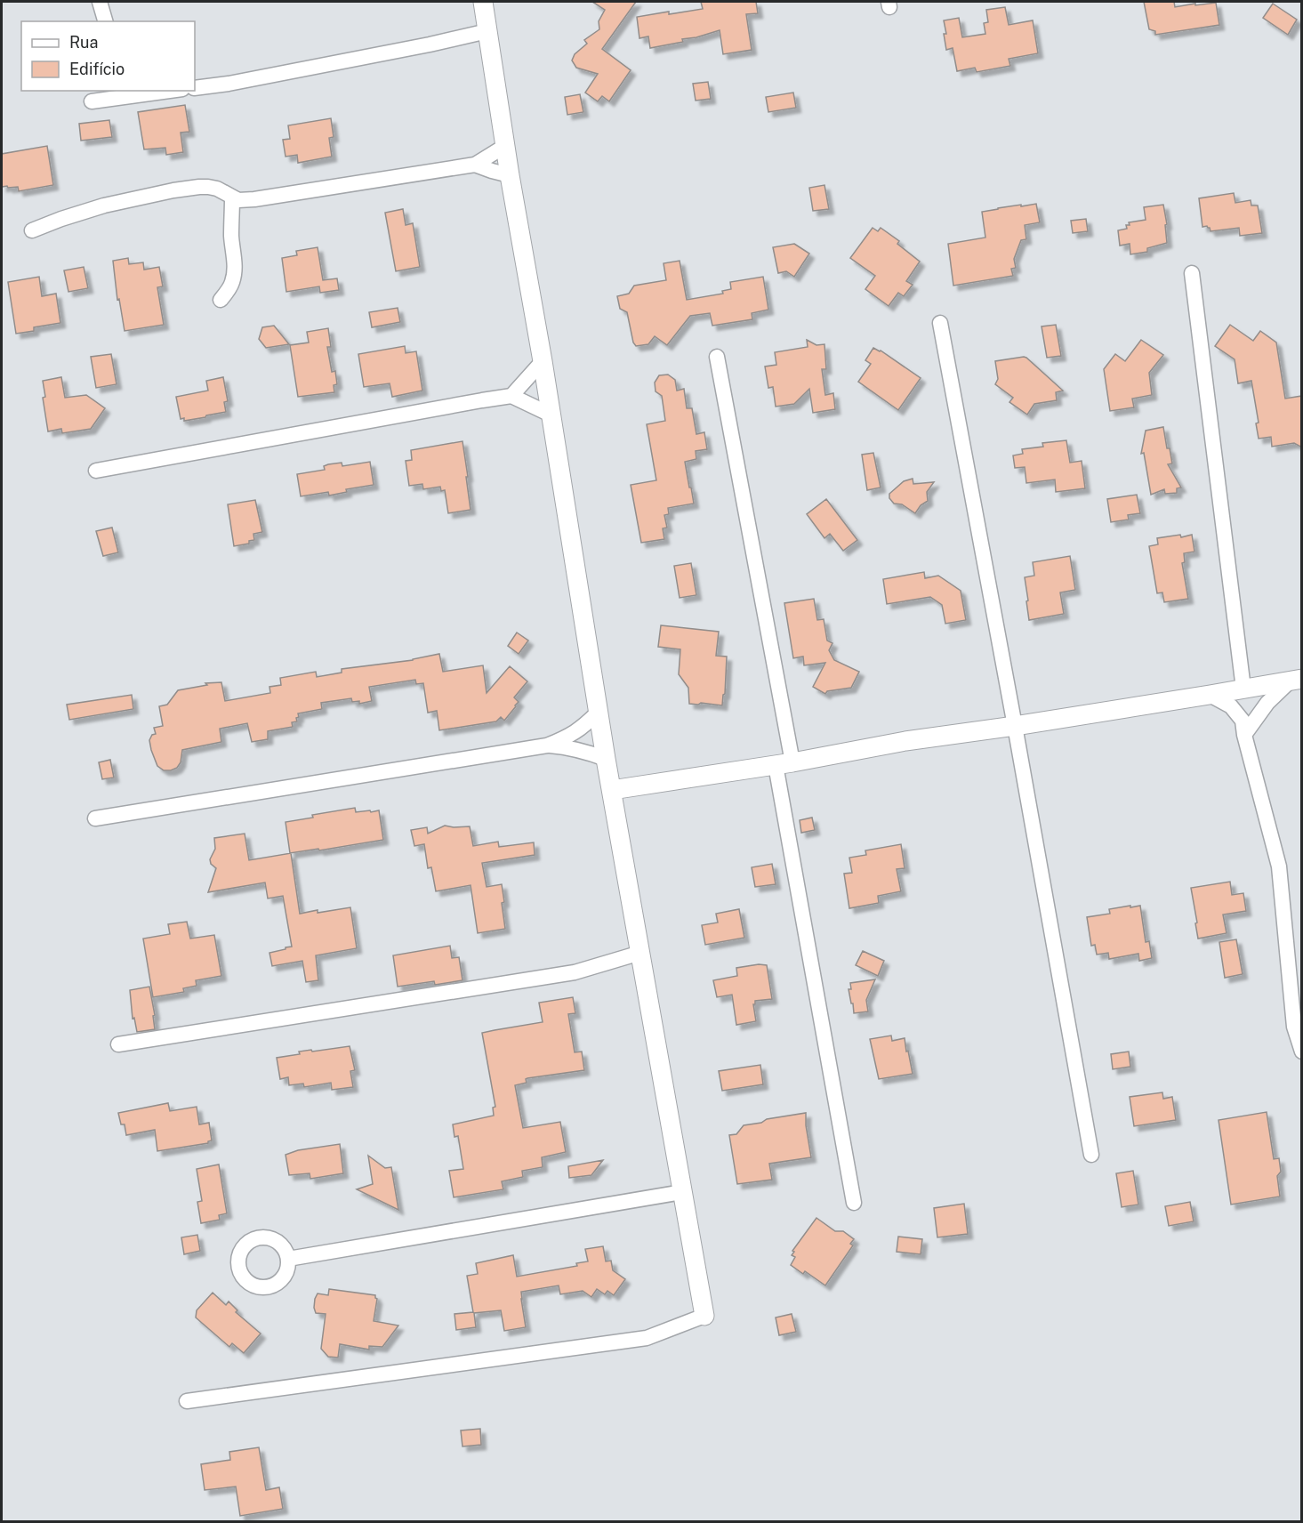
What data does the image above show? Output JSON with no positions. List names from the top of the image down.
{
  "legend": ["Rua", "Edifício"]
}
